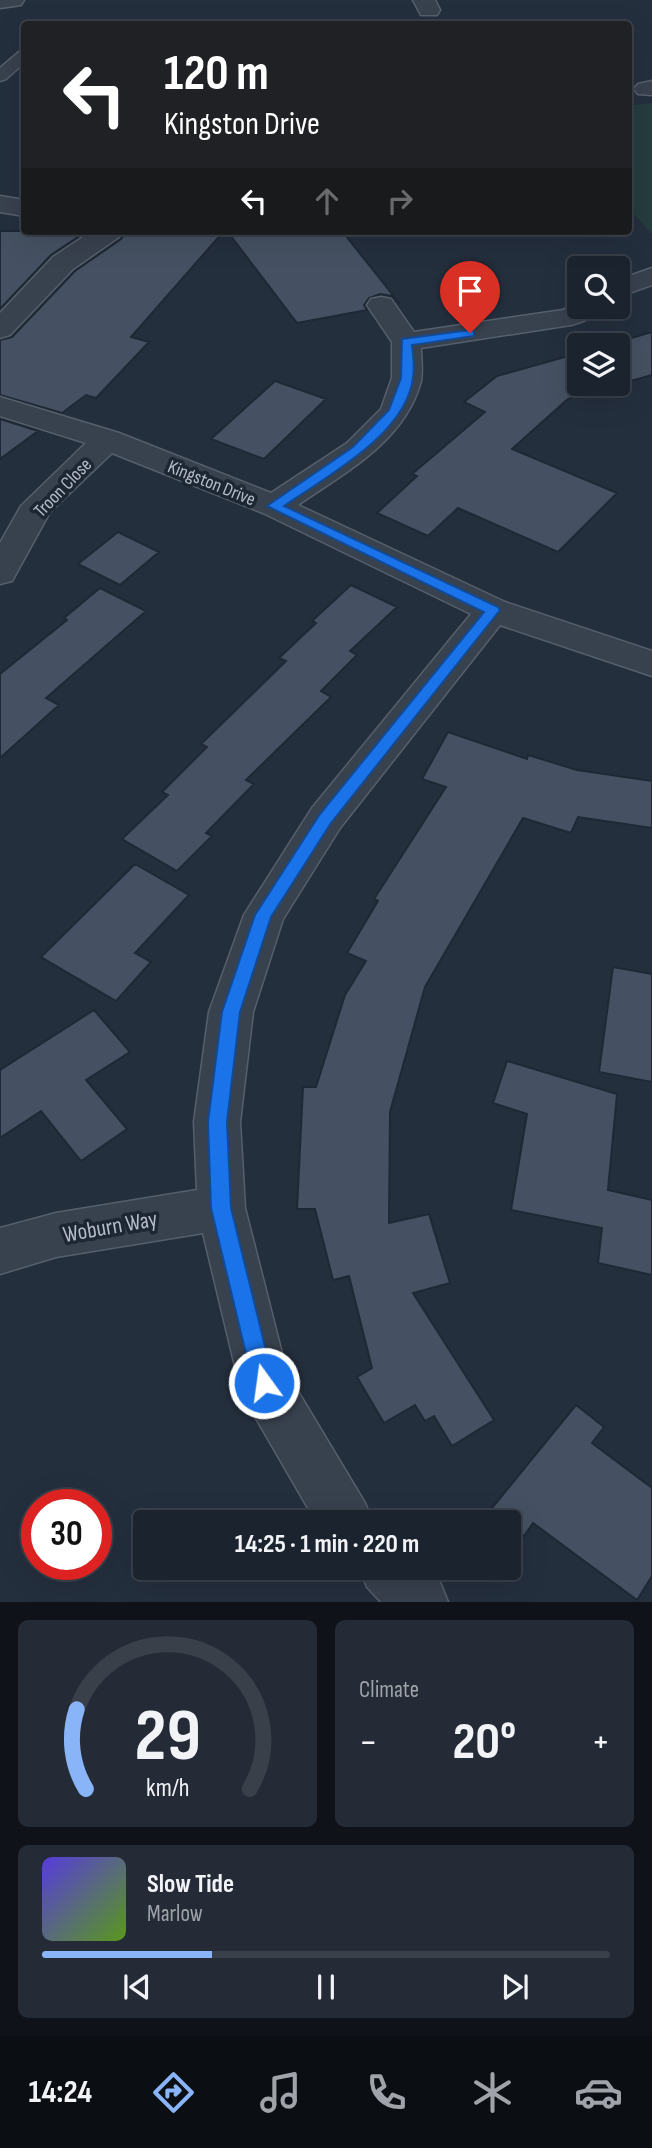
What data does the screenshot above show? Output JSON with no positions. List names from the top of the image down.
{
  "streets": {
    "street": ["Kingston Drive", "Troon Close", "Woburn Way"]
  },
  "crossings": [
    ["Kingston Drive", "Troon Close"]
  ],
  "page": {
    "turn": ["120 m", "Kingston Drive"],
    "limit": "30",
    "trip": "14:25 · 1 min · 220 m",
    "tile": "Climate",
    "heat": ["−", "20°", "+"],
    "song": ["Slow Tide", "Marlow"],
    "tabs": "14:24",
    "gauge": ["29", "km/h"]
  }
}
